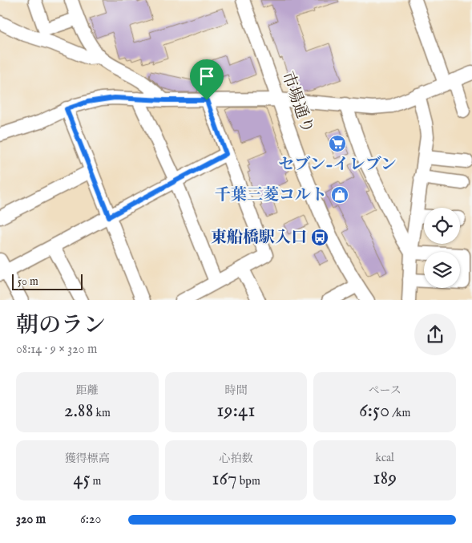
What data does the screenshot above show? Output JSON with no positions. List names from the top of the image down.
{
  "streets": {
    "street": ["市場通り"]
  },
  "places": {
    "supermarket": ["セブン-イレブン"],
    "shop": ["千葉三菱コルト"],
    "bus stop": ["東船橋駅入口"]
  },
  "scale_bar": "50 m",
  "page": {
    "scale": "50 m",
    "heading": ["朝のラン", "08:14 · 9 × 320 m"],
    "stats": [
      ["距離", "2.88 km"],
      ["時間", "19:41"],
      ["ペース", "6:50 /km"],
      ["獲得標高", "45 m"],
      ["心拍数", "167 bpm"],
      ["kcal", "189"]
    ],
    "list": [
      {
        "name": "320 m",
        "note": "6:20"
      }
    ]
  }
}
